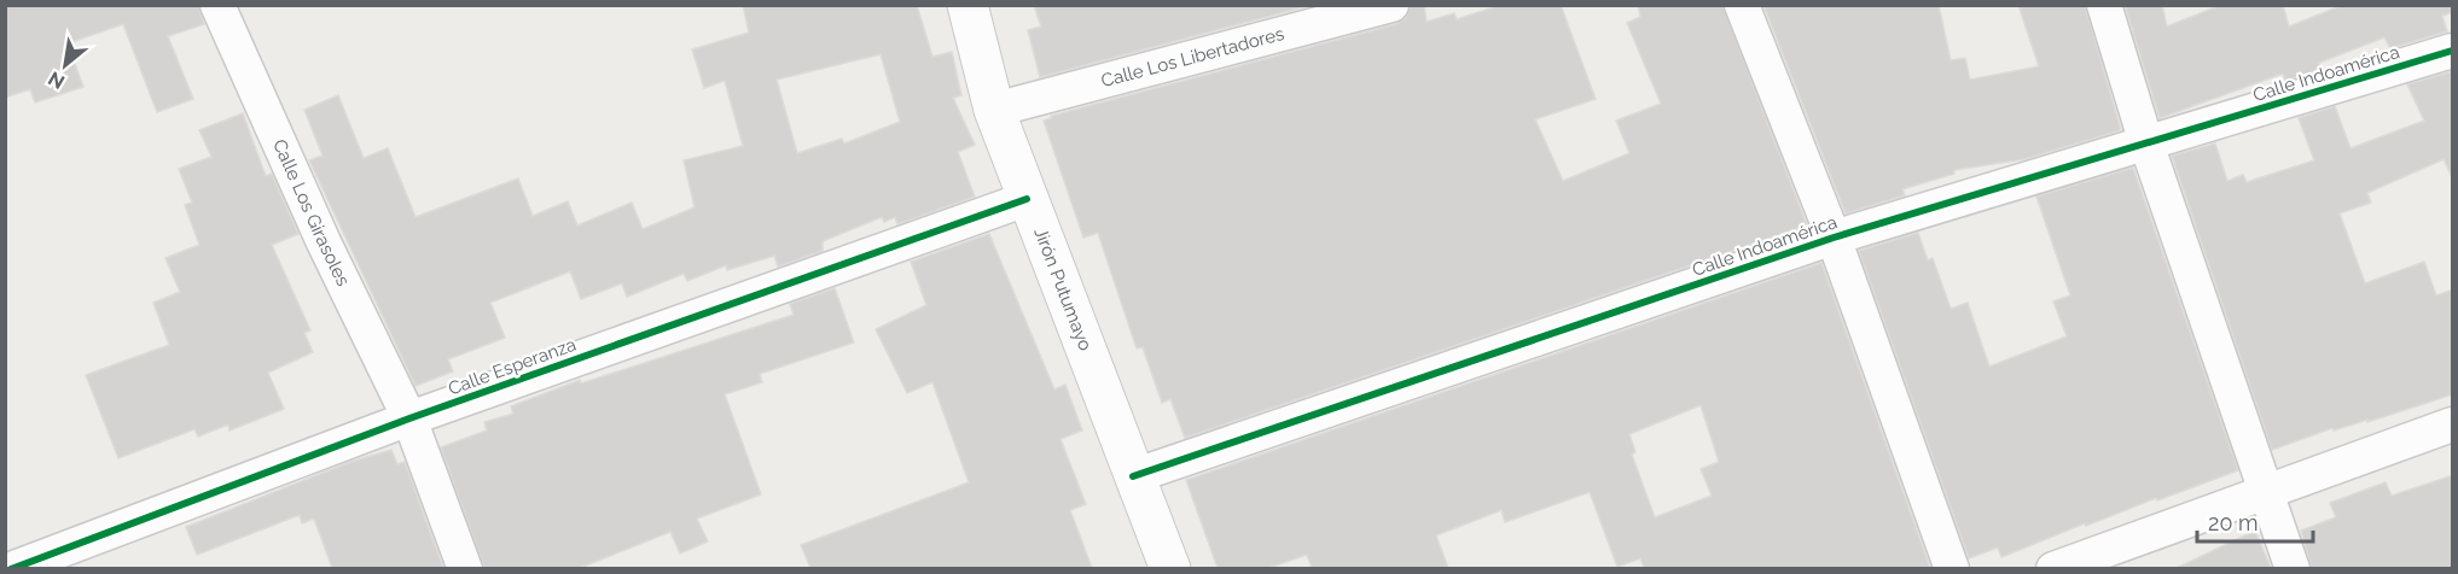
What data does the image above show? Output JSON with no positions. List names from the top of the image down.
{
  "streets": {
    "street": [
      "Calle Los Libertadores",
      "Calle Indoamérica",
      "Calle Los Girasoles",
      "Jirón Putumayo",
      "Calle Esperanza"
    ]
  },
  "crossings": [
    ["Calle Los Libertadores", "Jirón Putumayo"],
    ["Calle Indoamérica", "Jirón Putumayo"],
    ["Calle Los Girasoles", "Calle Esperanza"],
    ["Jirón Putumayo", "Calle Esperanza"]
  ],
  "scale_bar": "20 m",
  "north": "bottom left"
}
